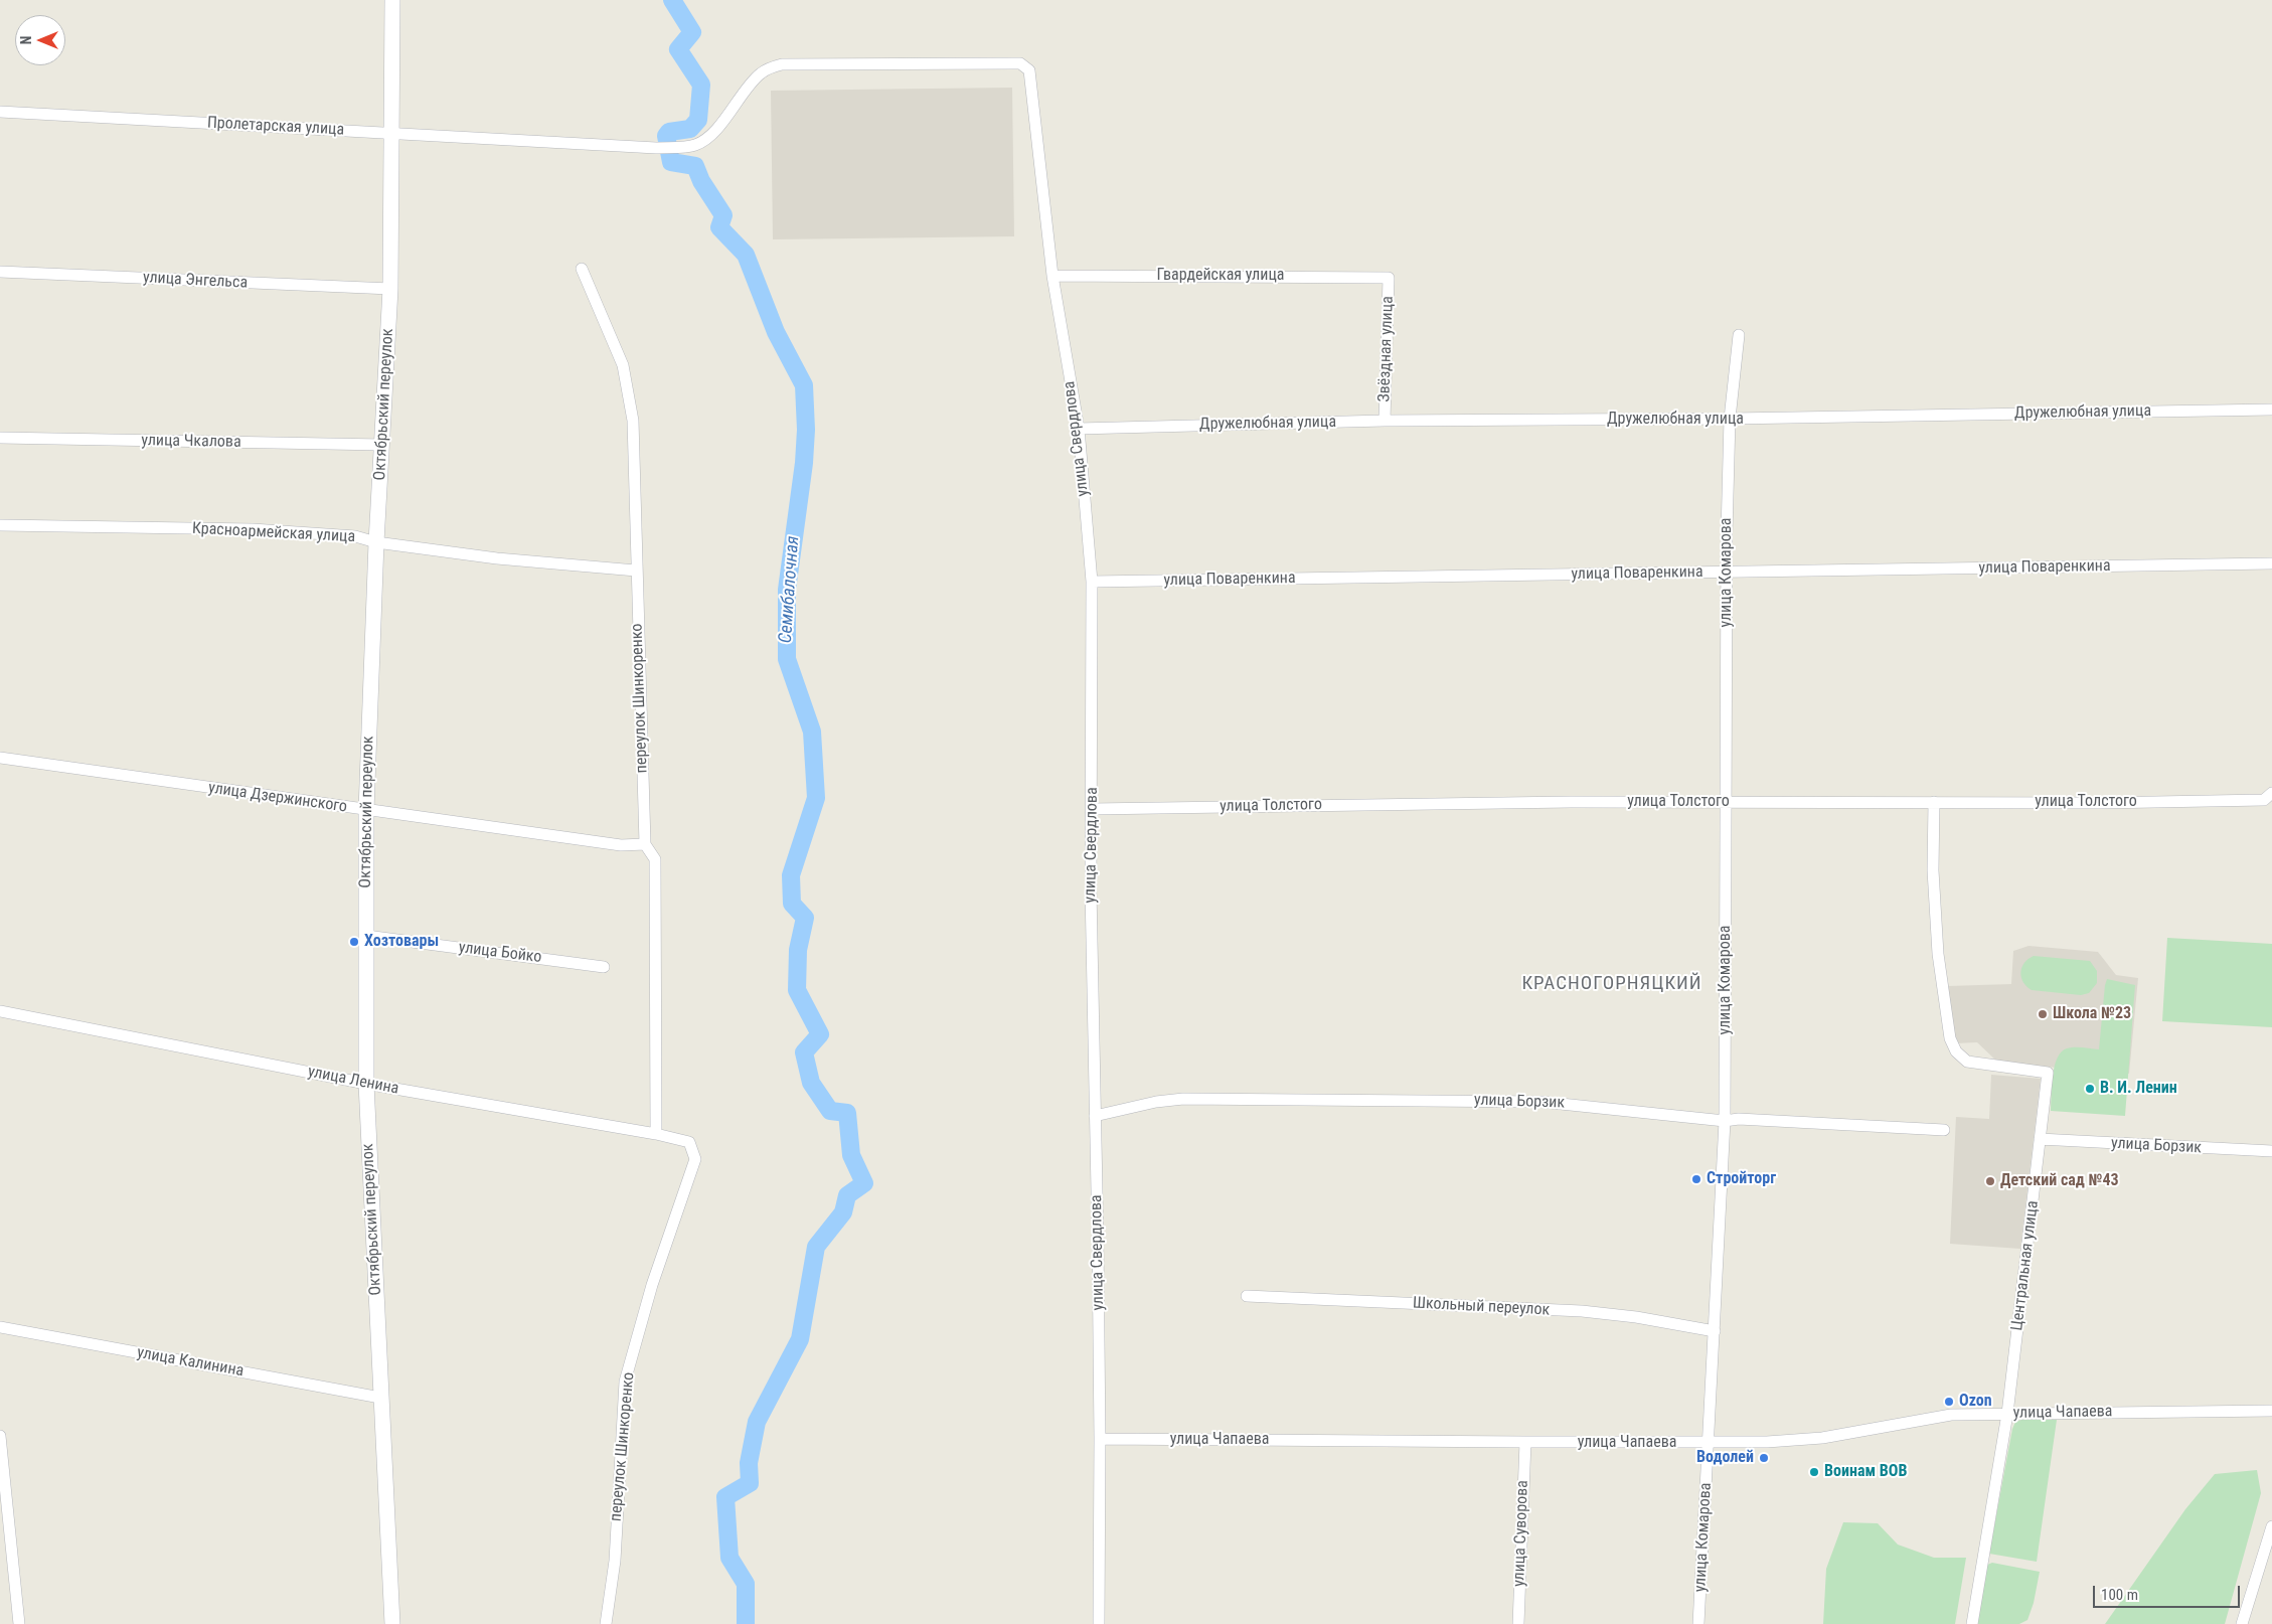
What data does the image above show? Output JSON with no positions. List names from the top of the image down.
{
  "streets": {
    "street": [
      "Пролетарская улица",
      "Гвардейская улица",
      "улица Энгельса",
      "Звёздная улица",
      "Октябрьский переулок",
      "Дружелюбная улица",
      "улица Свердлова",
      "улица Чкалова",
      "Красноармейская улица",
      "улица Поваренкина",
      "улица Комарова",
      "переулок Шинкоренко",
      "улица Дзержинского",
      "улица Толстого",
      "улица Бойко",
      "улица Ленина",
      "улица Борзик",
      "Центральная улица",
      "Школьный переулок",
      "улица Калинина",
      "улица Чапаева",
      "улица Суворова"
    ]
  },
  "crossings": [
    ["Пролетарская улица", "Октябрьский переулок"],
    ["Пролетарская улица", "улица Свердлова"],
    ["Гвардейская улица", "Звёздная улица"],
    ["Гвардейская улица", "улица Свердлова"],
    ["улица Энгельса", "Октябрьский переулок"],
    ["Звёздная улица", "Дружелюбная улица"],
    ["Октябрьский переулок", "улица Чкалова"],
    ["Октябрьский переулок", "Красноармейская улица"],
    ["Октябрьский переулок", "улица Дзержинского"],
    ["Октябрьский переулок", "улица Бойко"],
    ["Октябрьский переулок", "улица Ленина"],
    ["Октябрьский переулок", "улица Калинина"],
    ["Дружелюбная улица", "улица Свердлова"],
    ["Дружелюбная улица", "улица Комарова"],
    ["улица Свердлова", "улица Поваренкина"],
    ["улица Свердлова", "улица Толстого"],
    ["улица Свердлова", "улица Борзик"],
    ["улица Свердлова", "улица Чапаева"],
    ["Красноармейская улица", "переулок Шинкоренко"],
    ["улица Поваренкина", "улица Комарова"],
    ["улица Комарова", "улица Толстого"],
    ["улица Комарова", "улица Борзик"],
    ["улица Комарова", "Школьный переулок"],
    ["улица Комарова", "улица Чапаева"],
    ["переулок Шинкоренко", "улица Дзержинского"],
    ["переулок Шинкоренко", "улица Ленина"],
    ["улица Толстого", "Центральная улица"],
    ["улица Борзик", "Центральная улица"],
    ["Центральная улица", "улица Чапаева"],
    ["улица Чапаева", "улица Суворова"]
  ],
  "districts": ["КРАСНОГОРНЯЦКИЙ"],
  "water": ["Семибалочная"],
  "places": [
    "Хозтовары",
    "Школа №23",
    "В. И. Ленин",
    "Стройторг",
    "Детский сад №43",
    "Ozon",
    "Водолей",
    "Воинам ВОВ"
  ],
  "scale_bar": "100 m",
  "north": "left"
}
